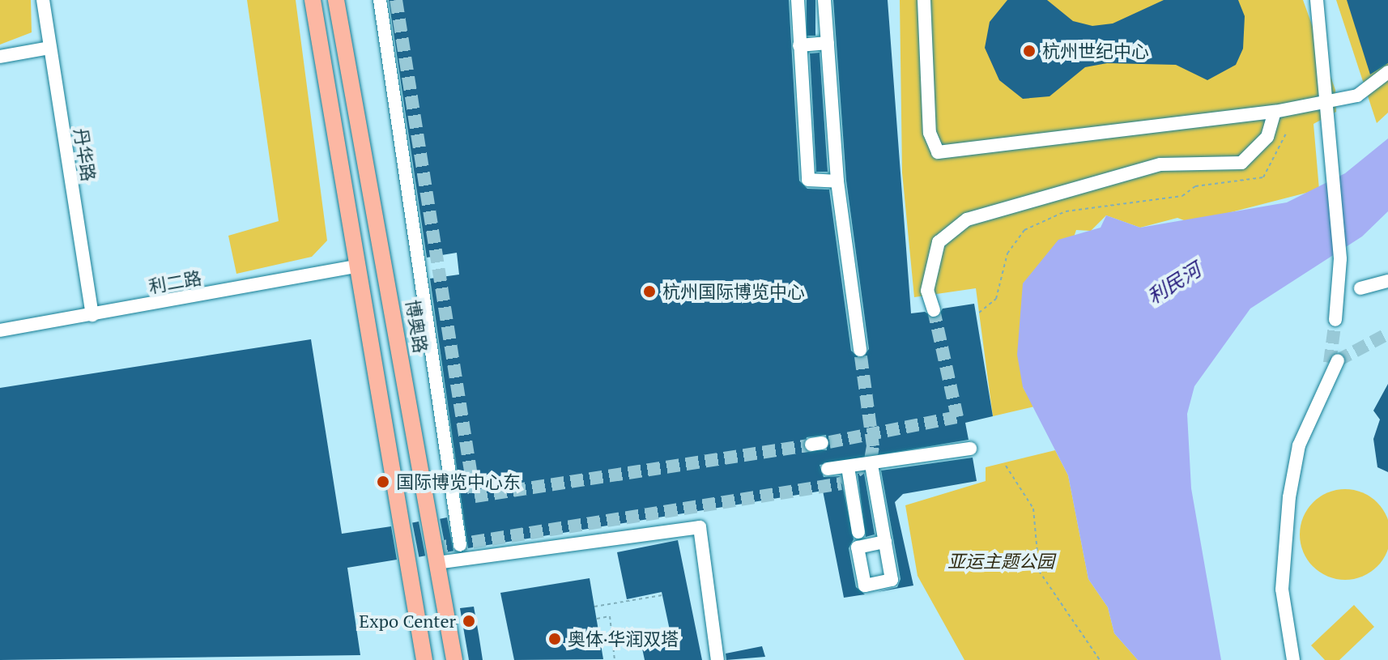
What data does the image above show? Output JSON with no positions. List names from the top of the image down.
{
  "streets": {
    "main road": ["博奥路"],
    "street": ["丹华路", "利二路"]
  },
  "crossings": [
    ["丹华路", "利二路"]
  ],
  "water": ["利民河"],
  "parks": ["亚运主题公园"],
  "places": [
    "杭州世纪中心",
    "杭州国际博览中心",
    "国际博览中心东",
    "Expo Center",
    "奥体·华润双塔"
  ]
}
